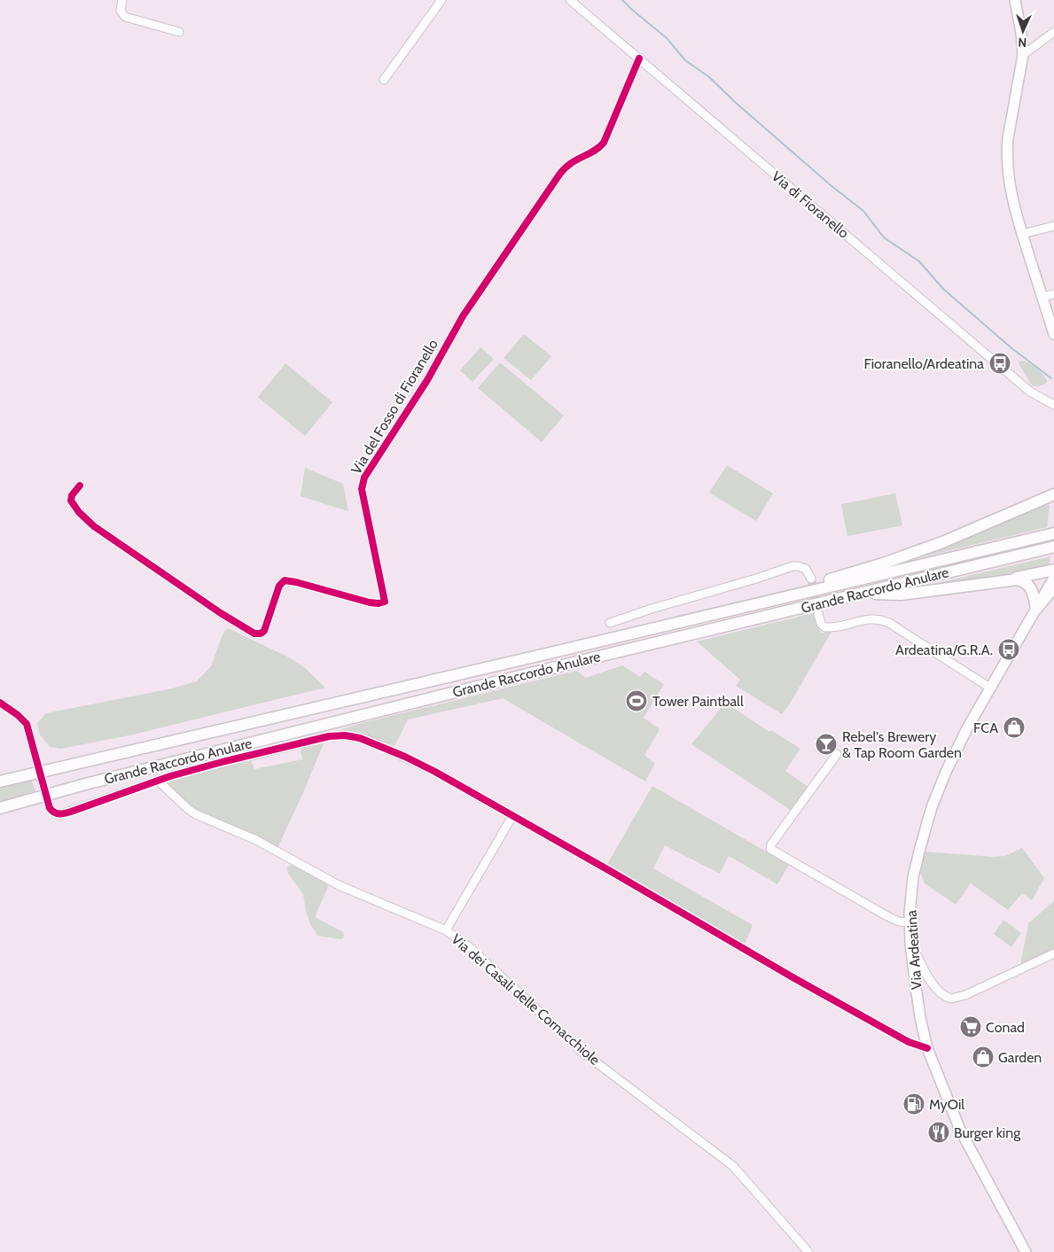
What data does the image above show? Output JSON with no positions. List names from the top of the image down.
{
  "streets": {
    "highway": ["Grande Raccordo Anulare"],
    "main road": ["Via Ardeatina"],
    "street": ["Via di Fioranello", "Via del Fosso di Fioranello", "Via dei Casali delle Cornacchiole"]
  },
  "crossings": [
    ["Via di Fioranello", "Via del Fosso di Fioranello"]
  ],
  "places": {
    "bus stop": ["Fioranello/Ardeatina", "Ardeatina/G.R.A."],
    "sports": ["Tower Paintball"],
    "shop": ["FCA", "Garden"],
    "bar": ["Rebel's Brewery & Tap Room Garden"],
    "supermarket": ["Conad"],
    "fuel station": ["MyOil"],
    "restaurant": ["Burger king"]
  },
  "north": "bottom"
}
